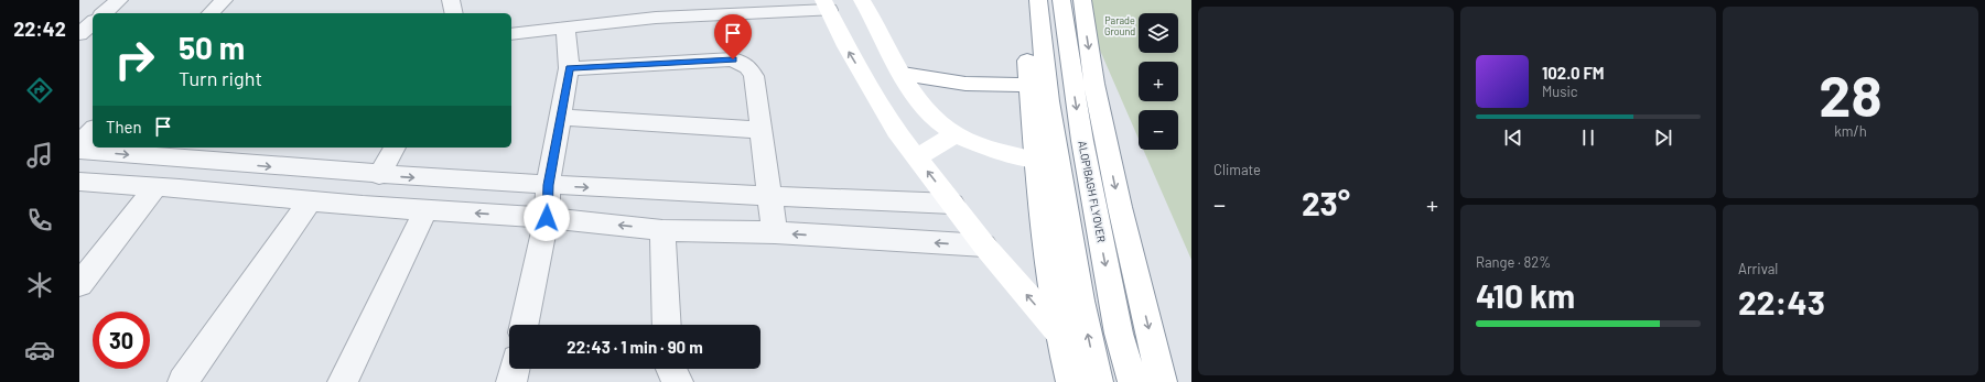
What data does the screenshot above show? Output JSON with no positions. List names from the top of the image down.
{
  "streets": {
    "main road": ["ALOPIBAGH FLYOVER"]
  },
  "parks": ["Parade Ground"],
  "page": {
    "tabs": "22:42",
    "tile": [
      "Climate",
      ["28", "km/h"],
      ["Range · 82%", "410 km"],
      ["Arrival", "22:43"]
    ],
    "map_buttons": ["+", "−"],
    "turn": ["50 m", "Turn right"],
    "song": ["102.0 FM", "Music"],
    "then": "Then",
    "heat": ["−", "23°", "+"],
    "limit": "30",
    "trip": "22:43 · 1 min · 90 m"
  }
}
